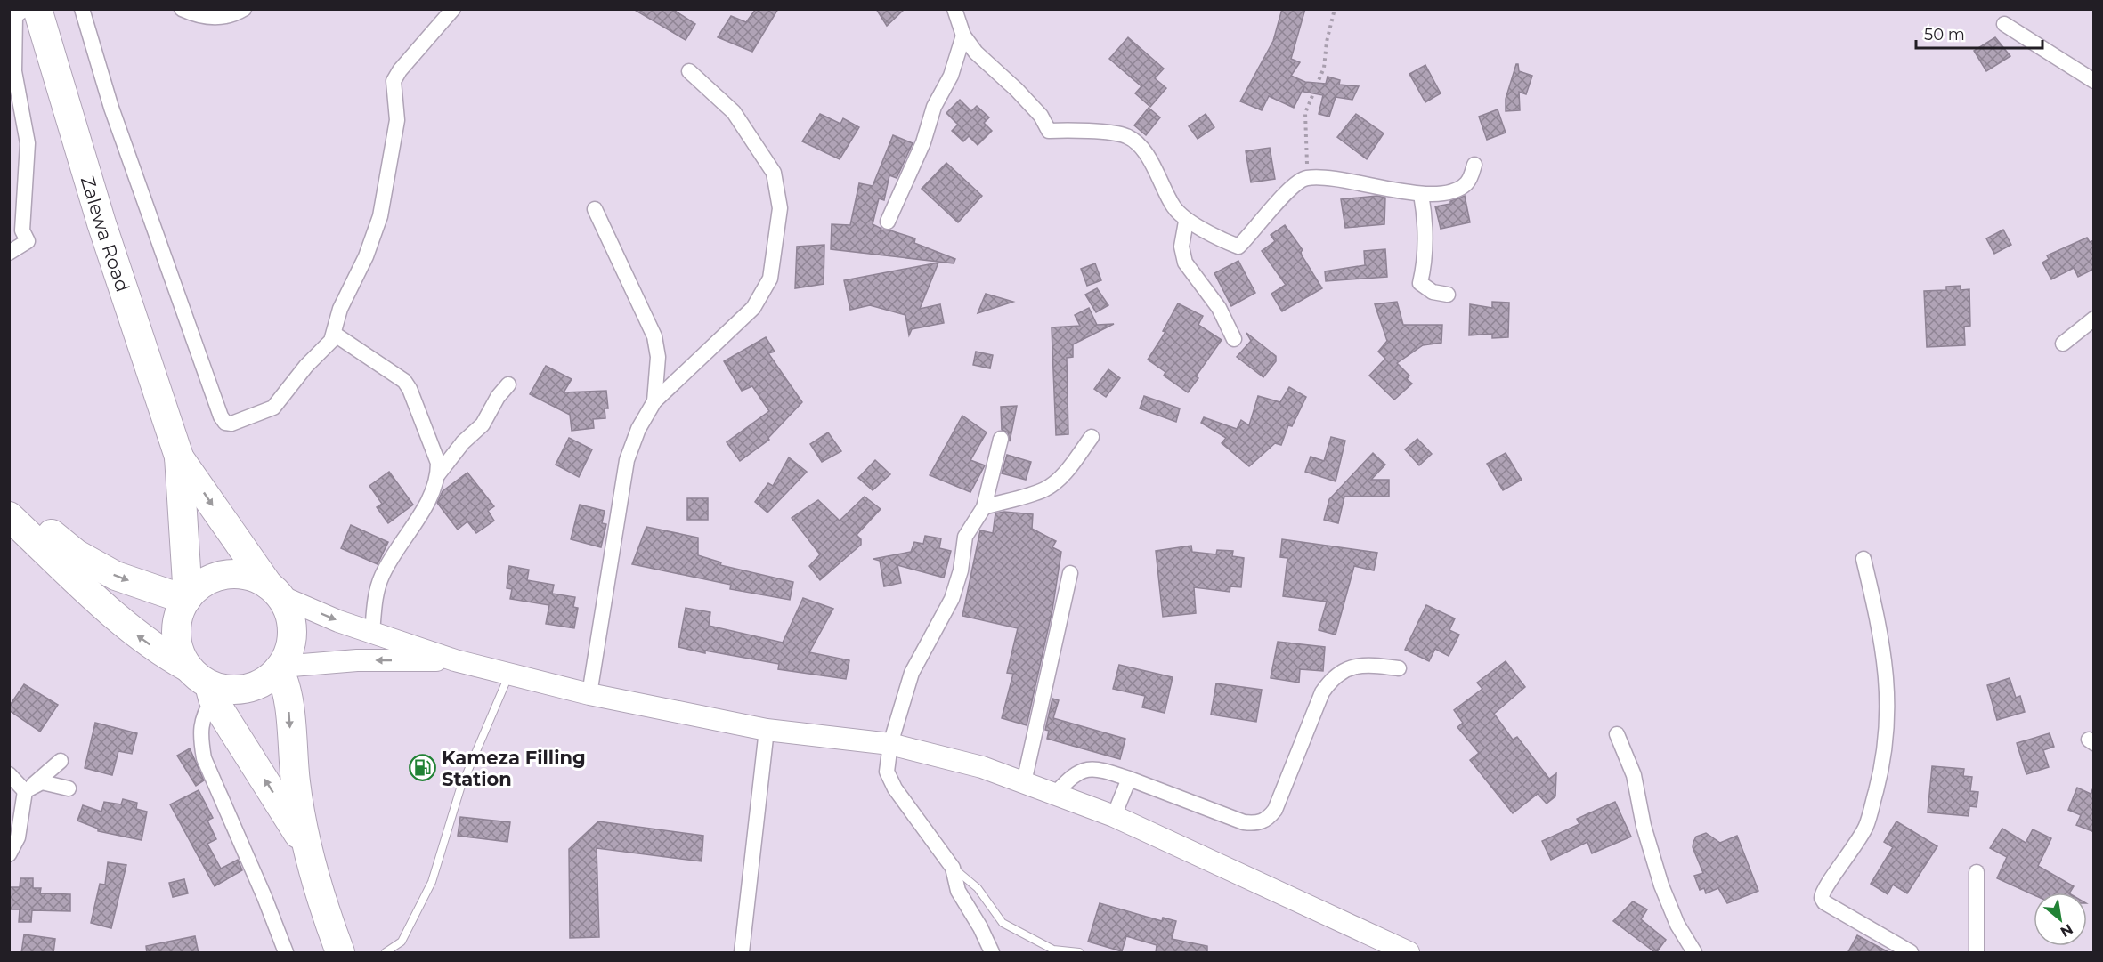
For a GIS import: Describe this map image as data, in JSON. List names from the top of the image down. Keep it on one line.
{"streets":{"highway":["Zalewa Road"]},"places":{"fuel station":["Kameza Filling Station"]},"scale_bar":"50 m","north":"bottom right"}
